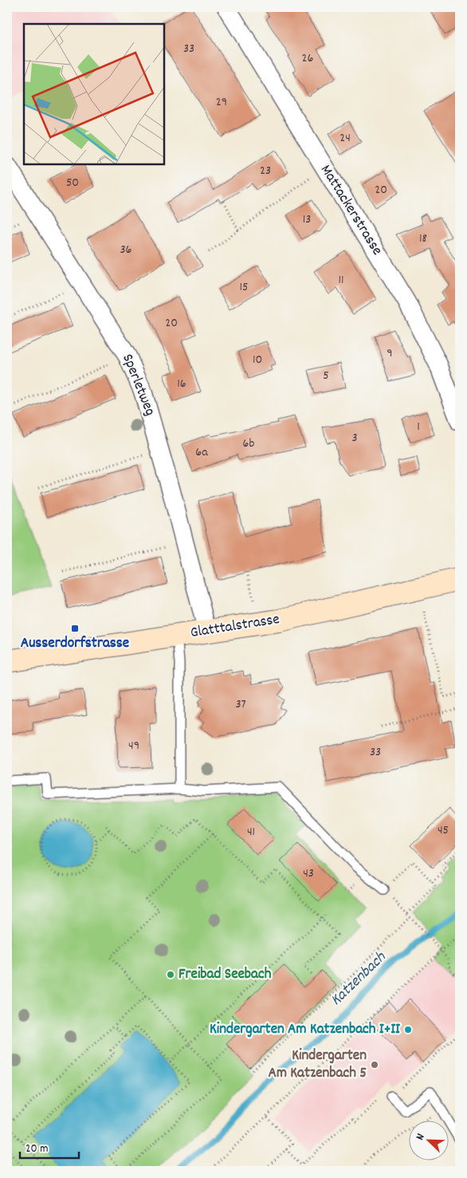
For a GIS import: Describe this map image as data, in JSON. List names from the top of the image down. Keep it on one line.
{"streets":{"main road":["Glatttalstrasse"],"street":["Mattackerstrasse","Sperletweg"]},"crossings":[["Sperletweg","Glatttalstrasse"]],"water":["Katzenbach"],"places":{"transit":["Ausserdorfstrasse"],"other":["Freibad Seebach","Kindergarten Am Katzenbach I+II","Kindergarten Am Katzenbach 5"]},"house_numbers":["33","26","29","24","23","50","20","13","18","36","11","15","20","9","10","5","16","1","3","6b","6a","37","49","33","45","41","43"],"scale_bar":"20 m","north":"top left"}
